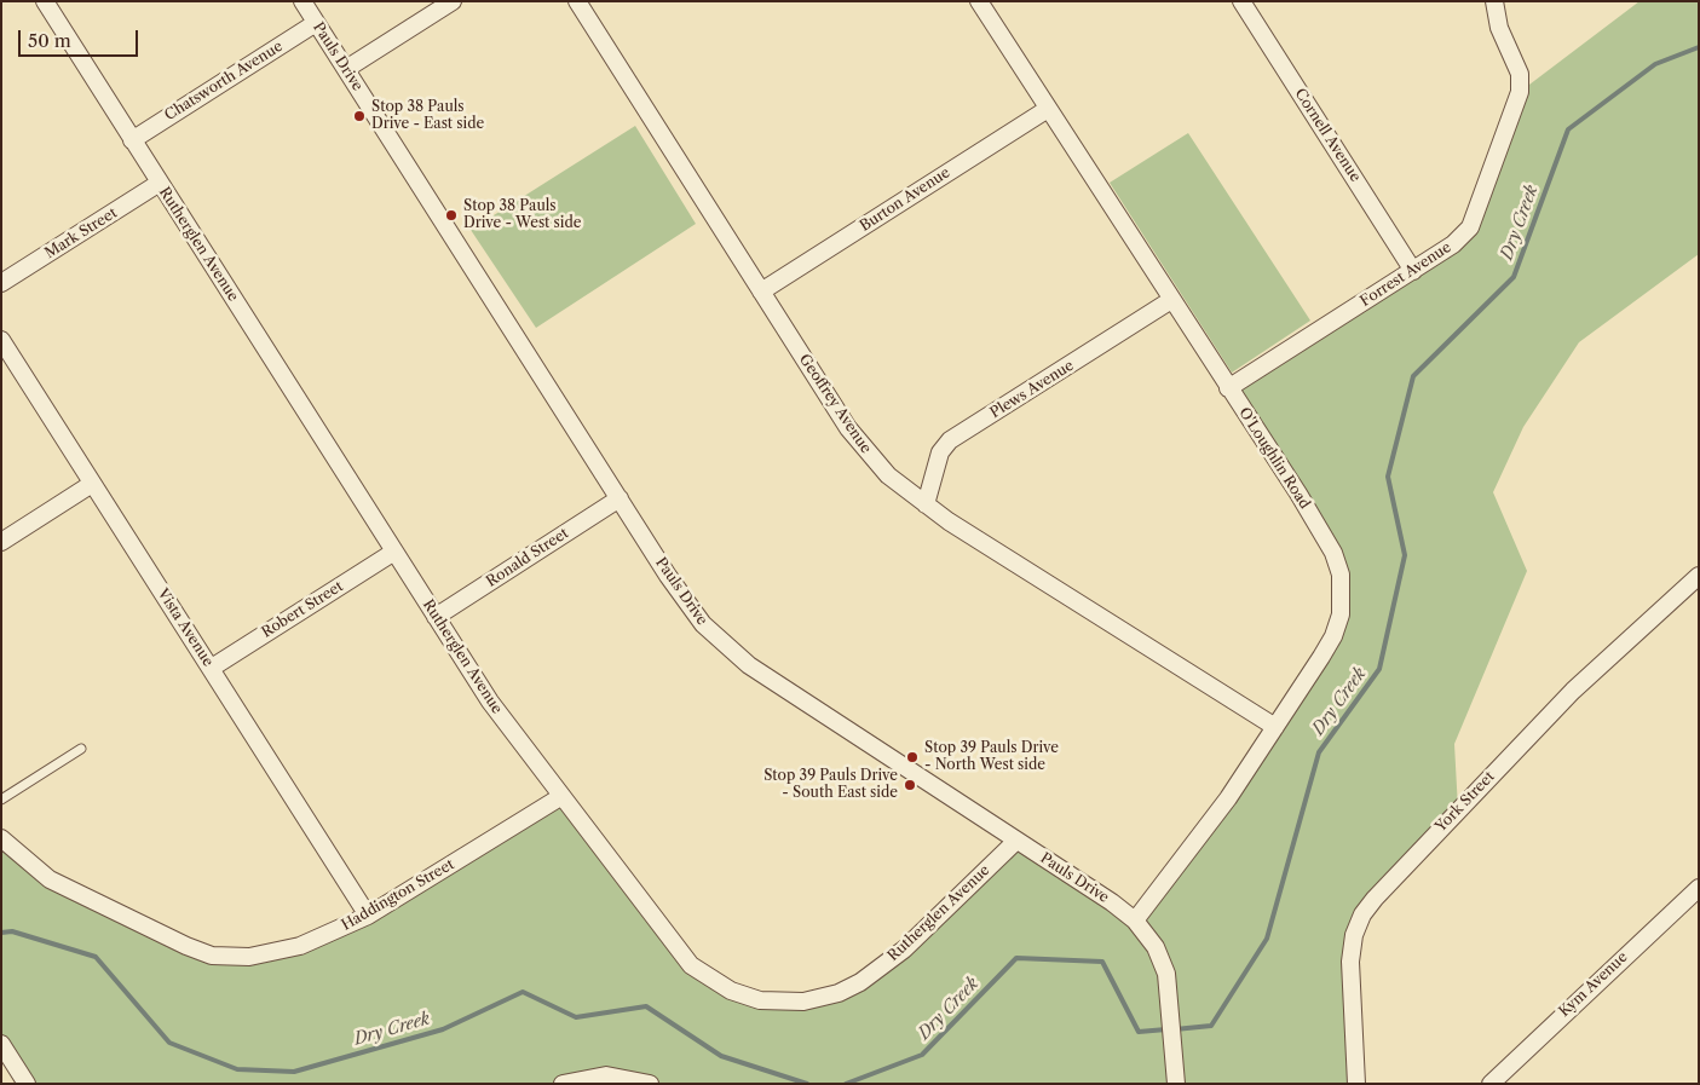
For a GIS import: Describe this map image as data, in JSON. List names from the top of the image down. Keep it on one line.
{"streets":{"street":["Pauls Drive","Chatsworth Avenue","Cornell Avenue","Burton Avenue","Mark Street","Rutherglen Avenue","Forrest Avenue","Plews Avenue","Geoffrey Avenue","O'Loughlin Road","Ronald Street","Robert Street","Vista Avenue","York Street","Haddington Street","Kym Avenue"]},"crossings":[["Pauls Drive","Chatsworth Avenue"],["Pauls Drive","Rutherglen Avenue"],["Pauls Drive","O'Loughlin Road"],["Pauls Drive","Ronald Street"],["Chatsworth Avenue","Rutherglen Avenue"],["Cornell Avenue","Forrest Avenue"],["Burton Avenue","Geoffrey Avenue"],["Burton Avenue","O'Loughlin Road"],["Mark Street","Rutherglen Avenue"],["Rutherglen Avenue","Ronald Street"],["Rutherglen Avenue","Robert Street"],["Rutherglen Avenue","Haddington Street"],["Forrest Avenue","O'Loughlin Road"],["Plews Avenue","Geoffrey Avenue"],["Plews Avenue","O'Loughlin Road"],["Geoffrey Avenue","O'Loughlin Road"],["Robert Street","Vista Avenue"],["Vista Avenue","Haddington Street"]],"water":["Dry Creek"],"places":["Stop 38 Pauls Drive - East side","Stop 38 Pauls Drive - West side","Stop 39 Pauls Drive - North West side","Stop 39 Pauls Drive - South East side"],"scale_bar":"50 m"}
